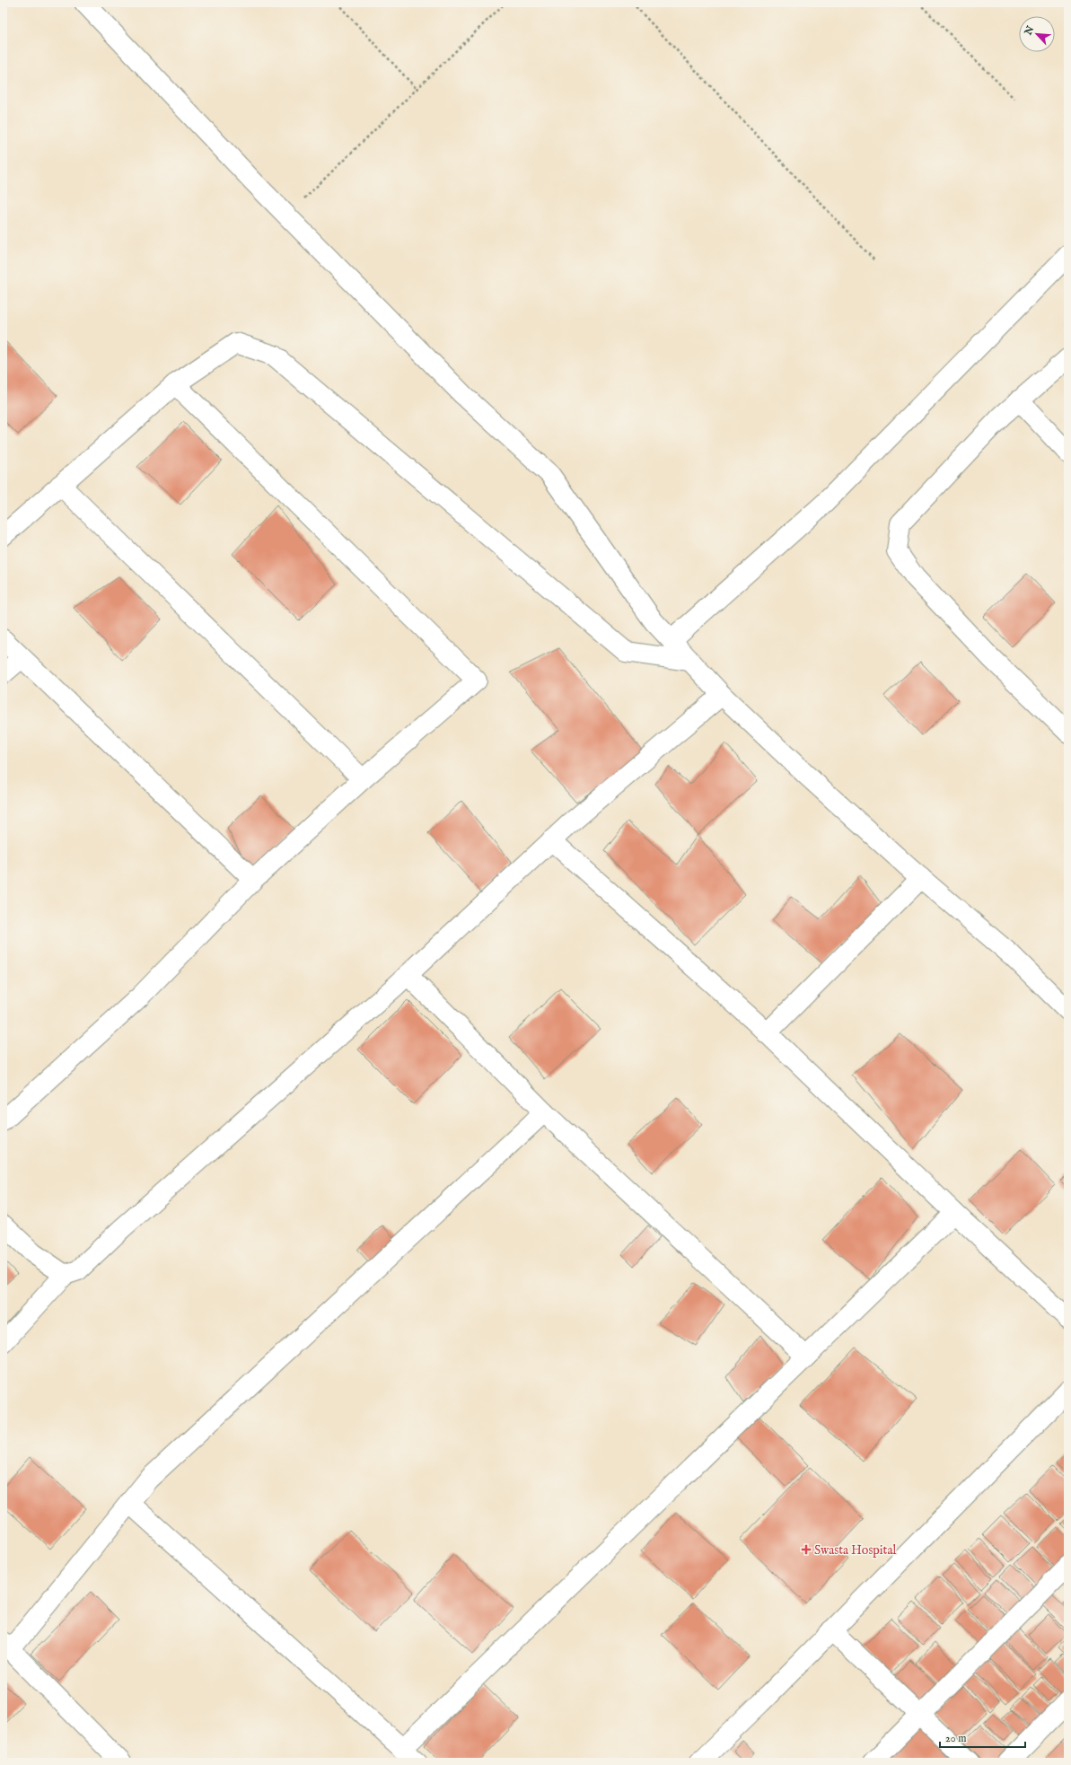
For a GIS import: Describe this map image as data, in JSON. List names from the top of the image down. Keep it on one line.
{"places":{"health":["Swasta Hospital"]},"scale_bar":"20 m","north":"top left"}
